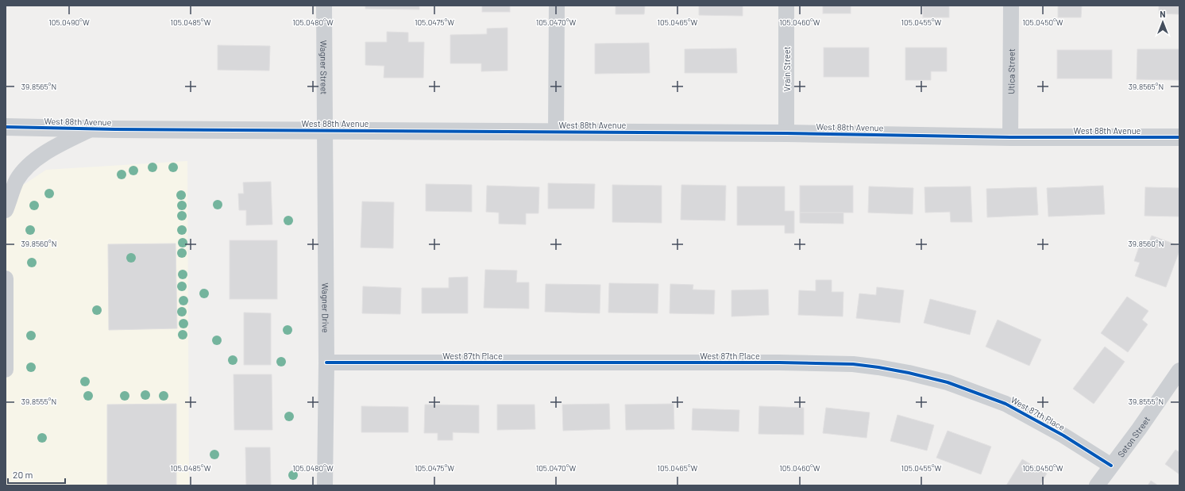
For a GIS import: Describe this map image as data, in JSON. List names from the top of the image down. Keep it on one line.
{"streets":{"street":["Wagner Street","Vrain Street","Utica Street","West 88th Avenue","Wagner Drive","West 87th Place","Seton Street"]},"crossings":[["Wagner Street","West 88th Avenue"],["Wagner Street","Wagner Drive"],["Vrain Street","West 88th Avenue"],["Utica Street","West 88th Avenue"],["West 88th Avenue","Wagner Drive"],["Wagner Drive","West 87th Place"],["West 87th Place","Seton Street"]],"scale_bar":"20 m","north":"top","coordinates":["105.0490°W","105.0485°W","105.0480°W","105.0475°W","105.0470°W","105.0465°W","105.0460°W","105.0455°W","105.0450°W","39.8565°N","39.8560°N","39.8555°N"]}
